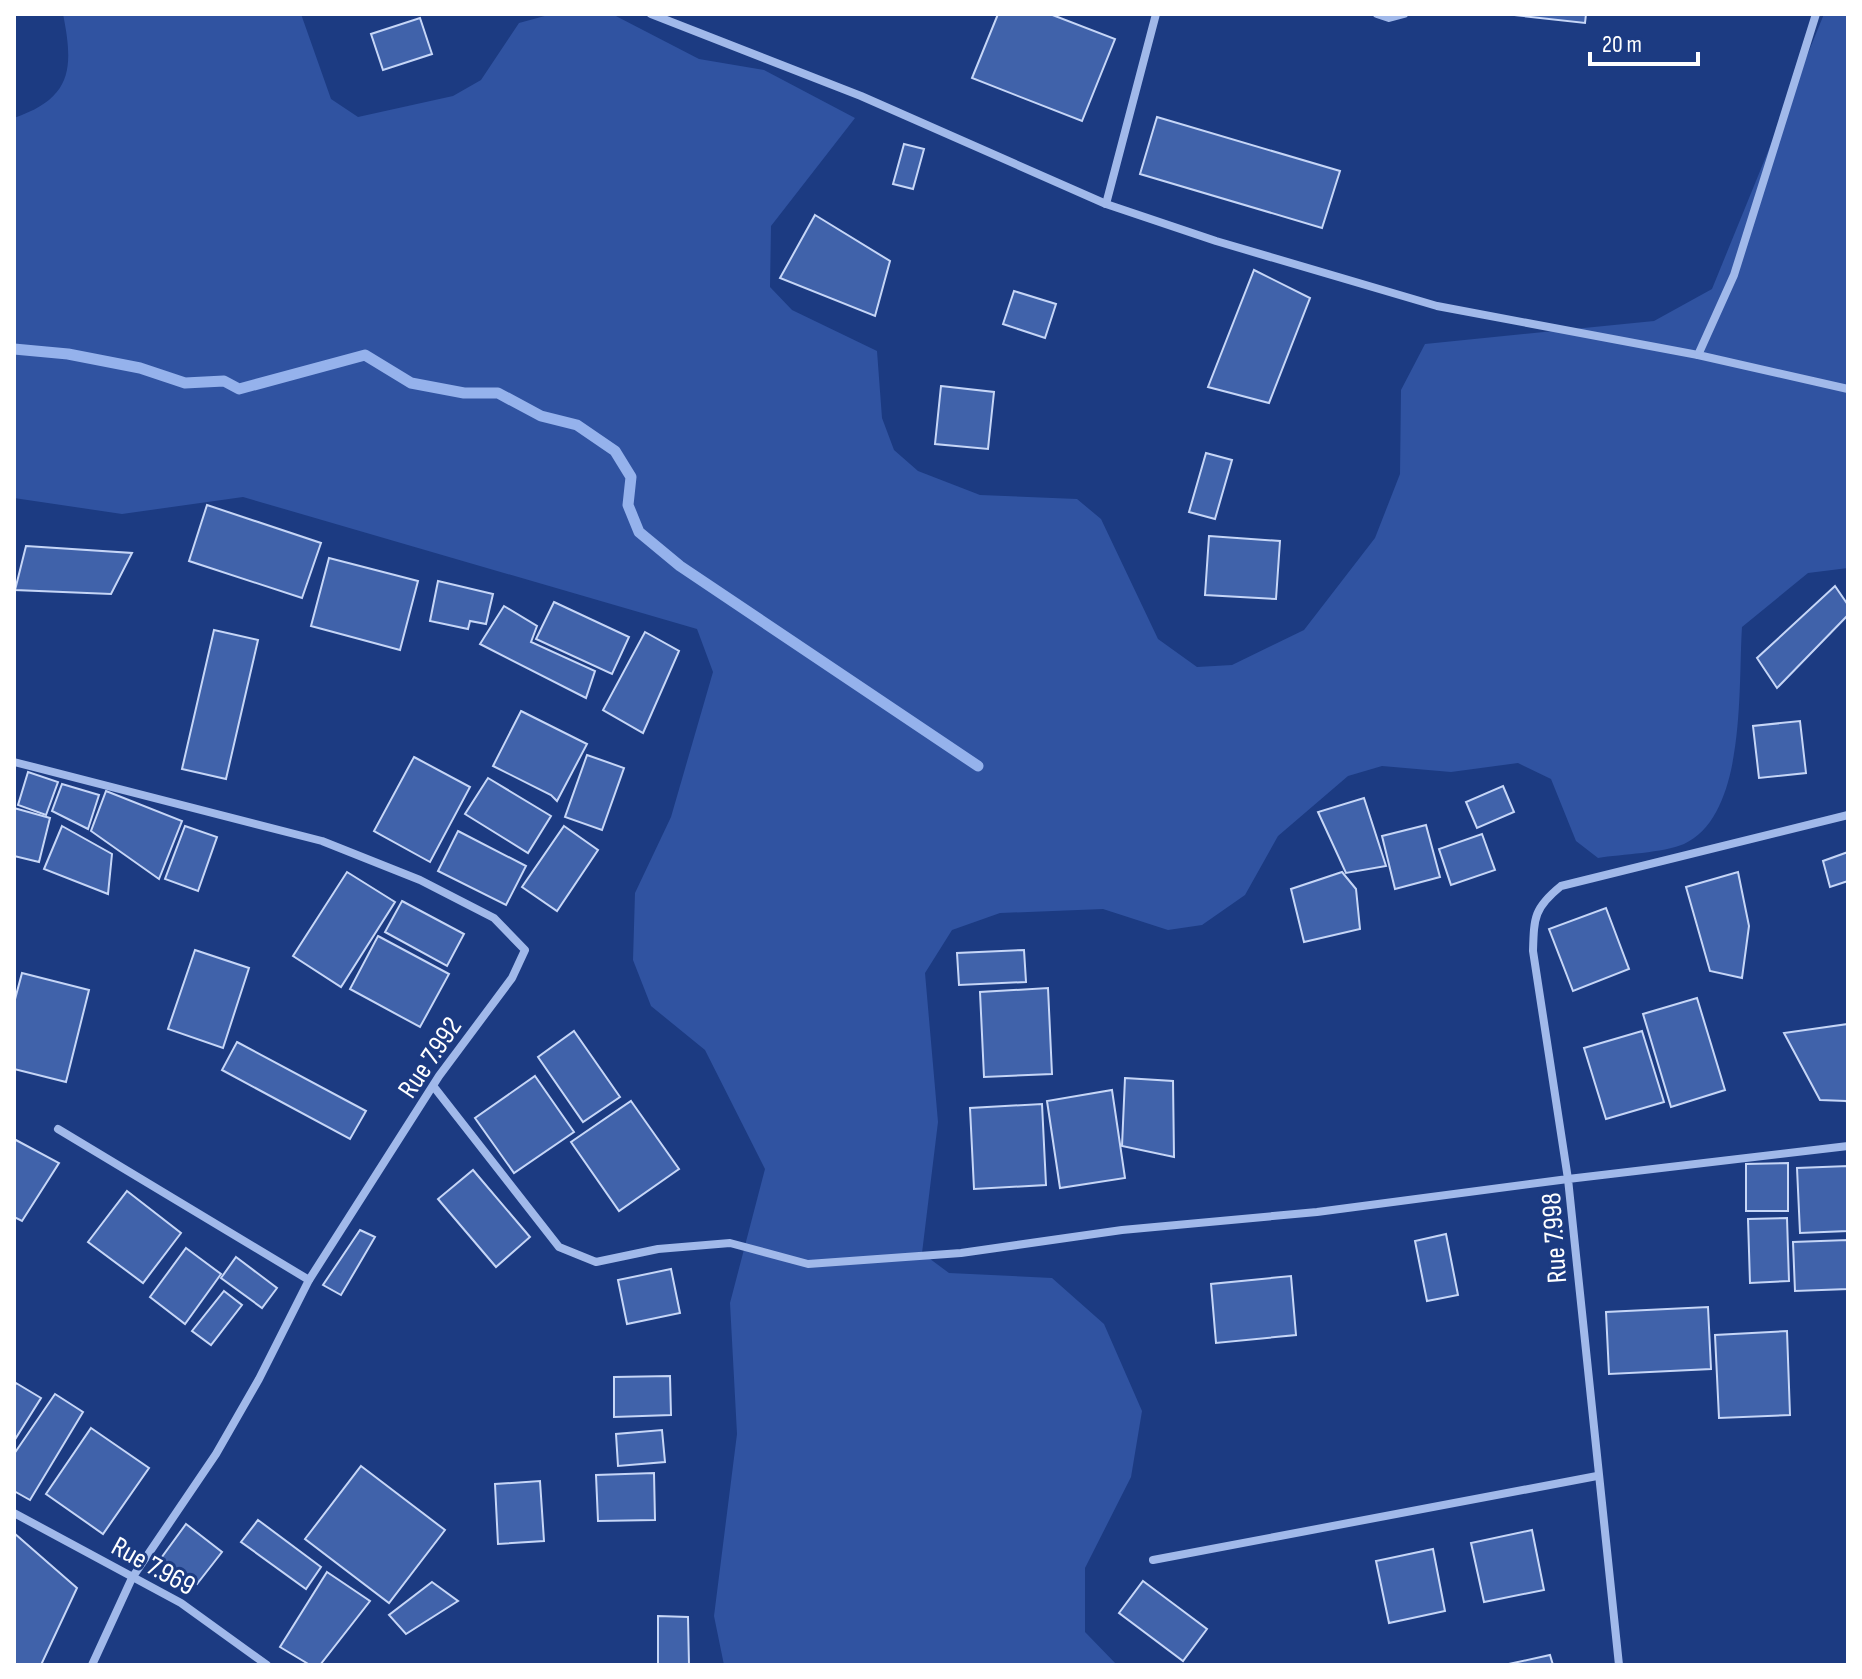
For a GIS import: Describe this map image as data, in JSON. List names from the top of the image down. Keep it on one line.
{"streets":{"street":["Rue 7.992","Rue 7.998","Rue 7.969"]},"crossings":[["Rue 7.992","Rue 7.969"]],"scale_bar":"20 m"}
